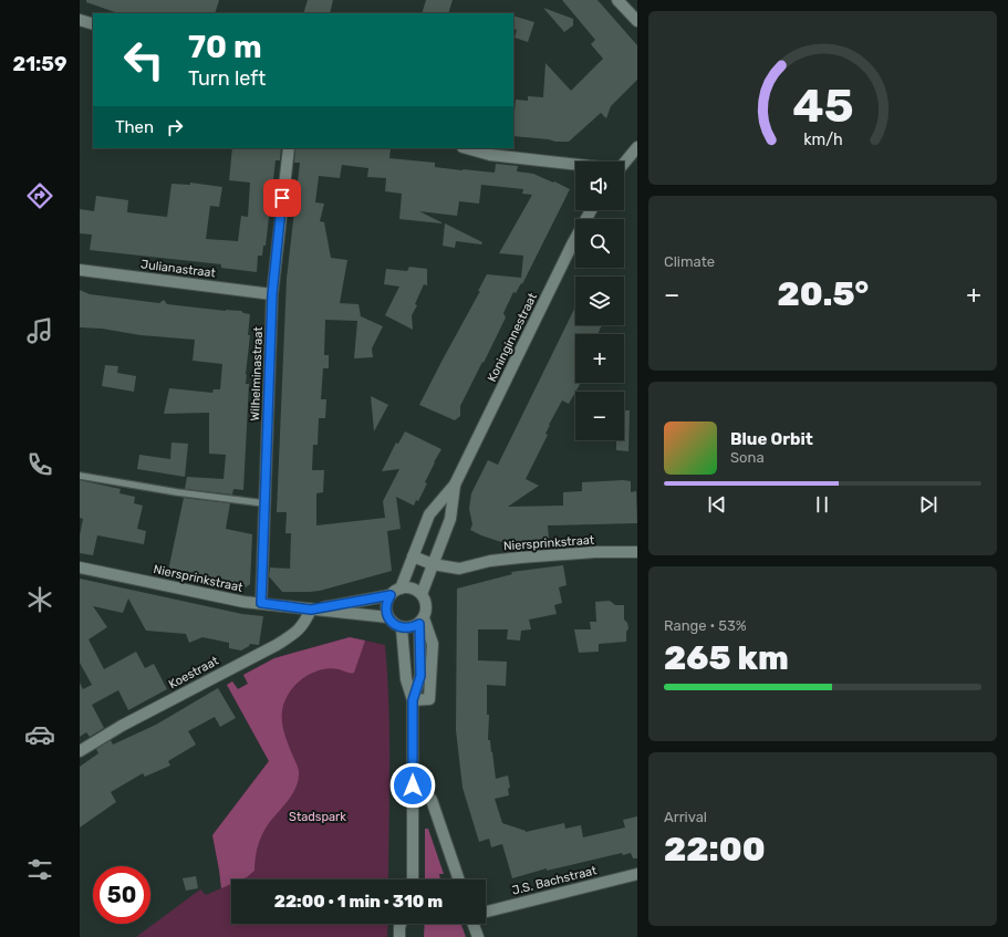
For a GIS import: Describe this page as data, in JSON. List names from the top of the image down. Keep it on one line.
{"streets":{"street":["Julianastraat","Koninginnestraat","Wilhelminastraat","Niersprinkstraat","Koestraat","J.S. Bachstraat"]},"crossings":[["Julianastraat","Wilhelminastraat"],["Koninginnestraat","Niersprinkstraat"],["Wilhelminastraat","Niersprinkstraat"],["Niersprinkstraat","Koestraat"]],"parks":["Stadspark"],"page":{"tabs":"21:59","turn":["70 m","Turn left"],"then":"Then","map_buttons":["+","−"],"tile":["Climate",["Range · 53%","265 km"],["Arrival","22:00"]],"heat":["−","20.5°","+"],"song":["Blue Orbit","Sona"],"limit":"50","trip":"22:00 · 1 min · 310 m","gauge":["45","km/h"]}}
